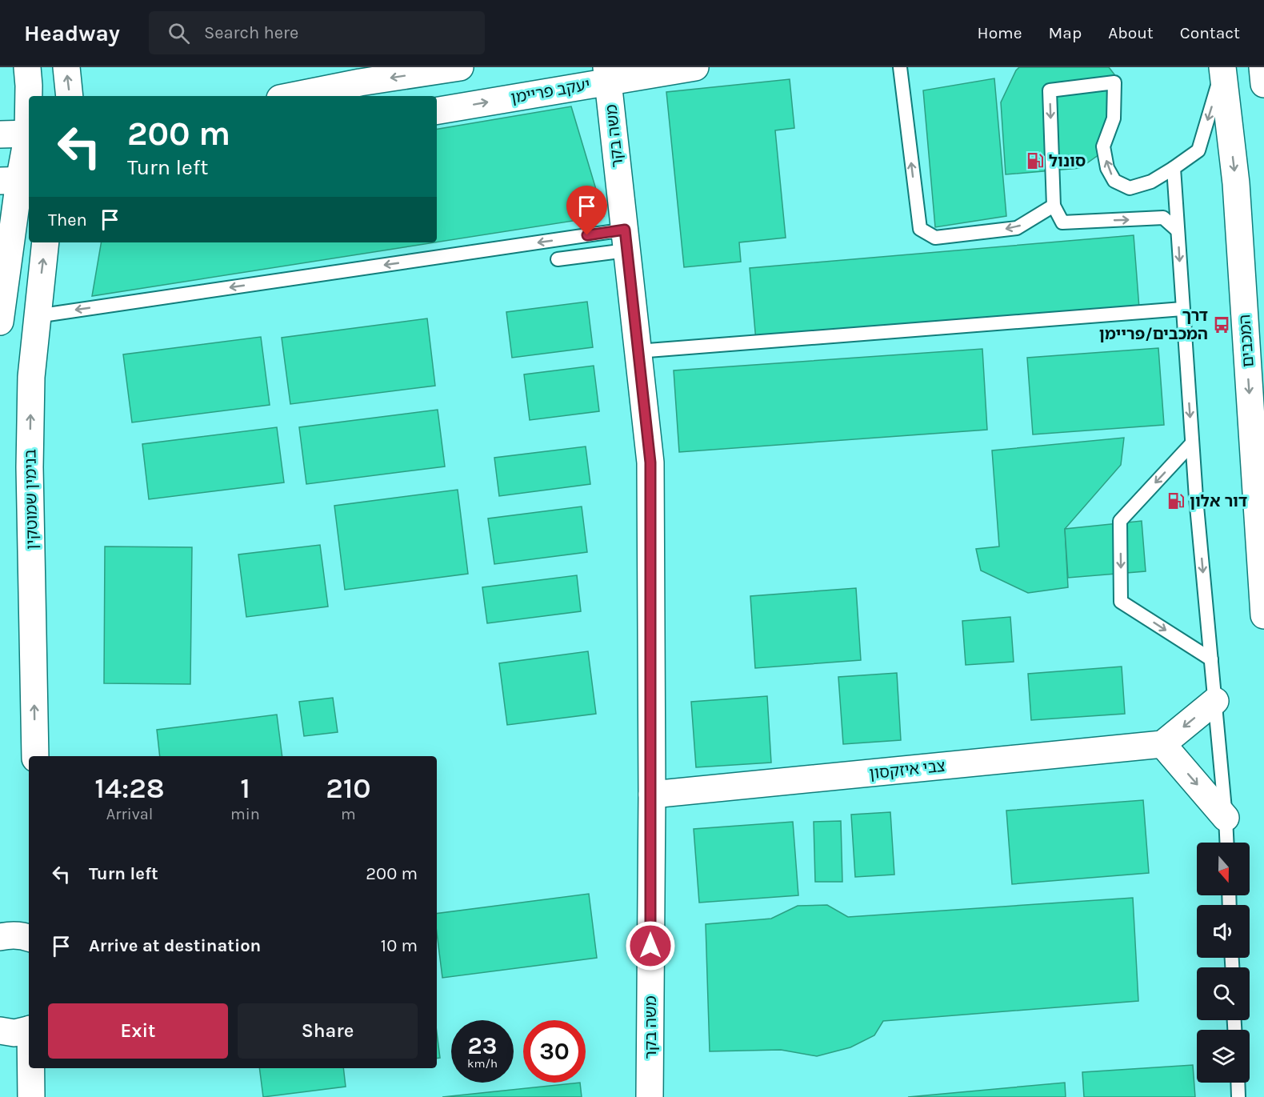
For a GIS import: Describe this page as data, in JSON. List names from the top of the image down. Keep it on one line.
{"streets":{"street":["יעקב פריימן","משה בקר","המכבים","בנימין שמוטקין","צבי איזקסון"]},"crossings":[["יעקב פריימן","משה בקר"],["משה בקר","צבי איזקסון"]],"one_way":["יעקב פריימן","המכבים","בנימין שמוטקין"],"places":{"fuel station":["סונול","דור אלון"],"bus stop":["דרך המכבים/פריימן"]},"north":"bottom","page":{"header":"Headway","search":"Search here","nav":["Home","Map","About","Contact"],"turn":["200 m","Turn left"],"then":"Then","eta":["14:28","Arrival","1","min","210","m"],"list":[{"name":"Turn left","value":"200 m"},{"name":"Arrive at destination","value":"10 m"}],"buttons":["Exit","Share"],"speed":"23 km/h","limit":"30"}}
